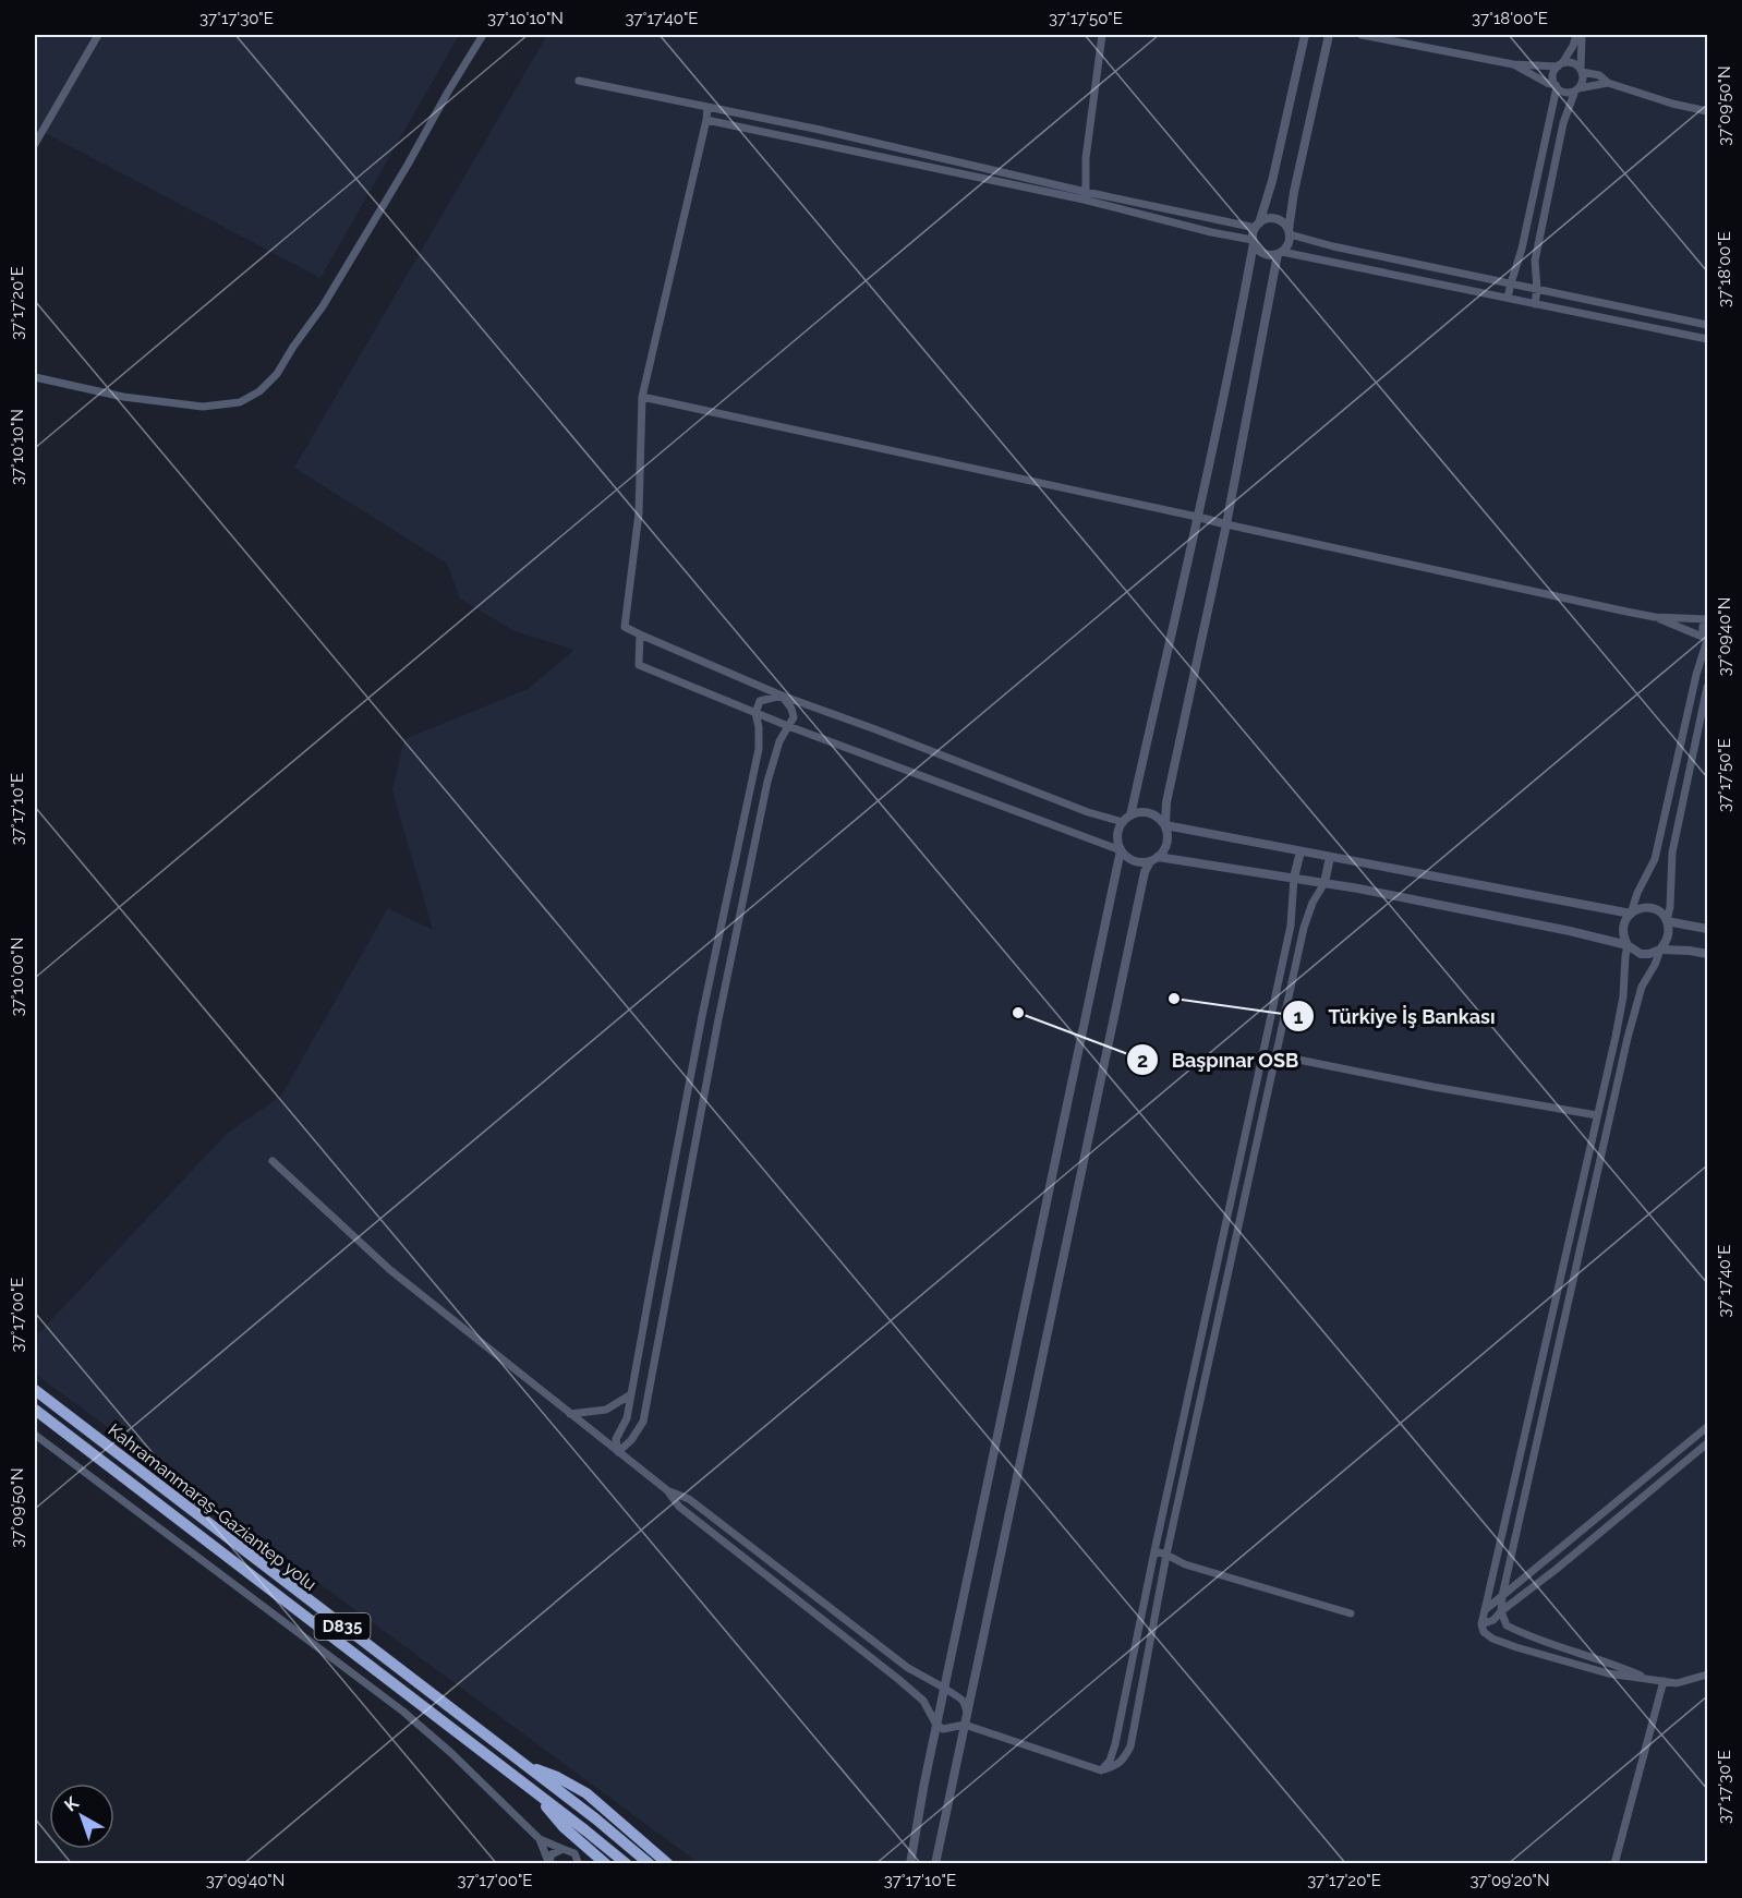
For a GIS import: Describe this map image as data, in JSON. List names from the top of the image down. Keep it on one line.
{"streets":{"highway":["Kahramanmaraş-Gaziantep yolu","D835"]},"places":["Türkiye İş Bankası","Başpınar OSB"],"north":"top left","coordinates":["37°17'30\"E","37°10'10\"N","37°17'40\"E","37°17'50\"E","37°18'00\"E","37°09'50\"N","37°17'20\"E","37°09'40\"N","37°17'10\"E","37°10'00\"N","37°17'00\"E","37°09'20\"N"]}
